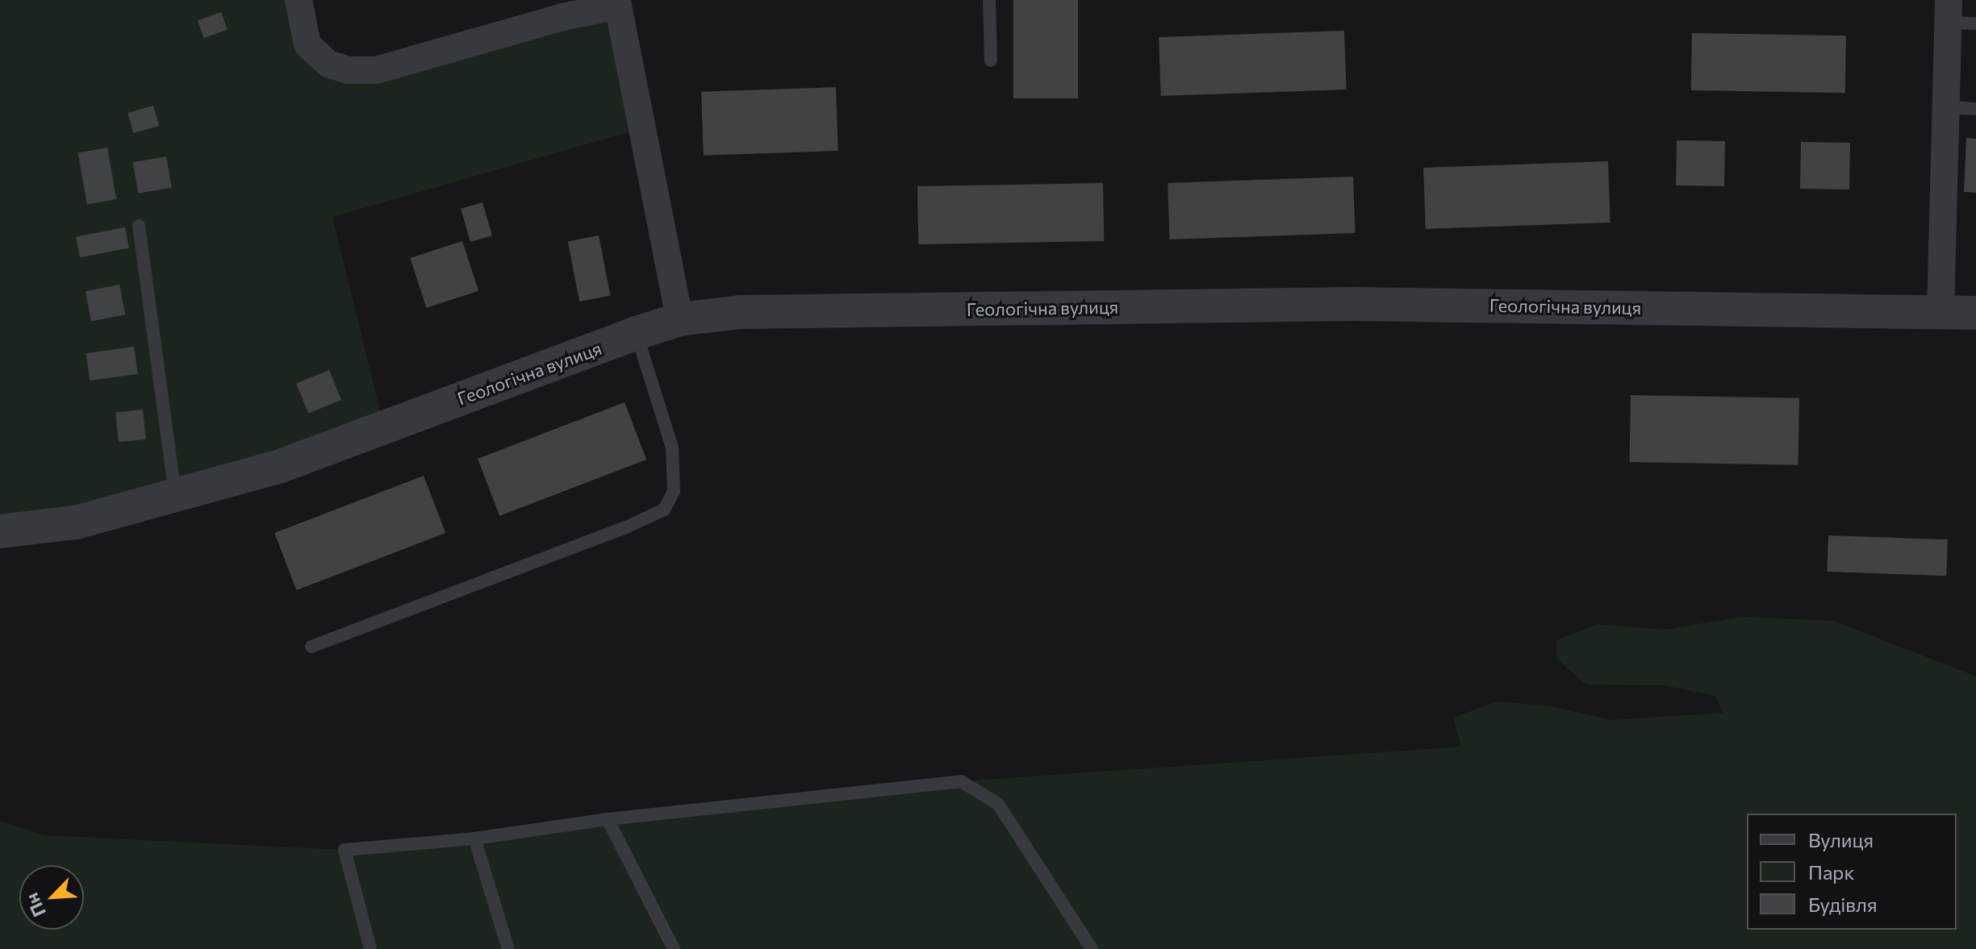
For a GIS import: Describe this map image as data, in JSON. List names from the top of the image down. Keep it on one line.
{"streets":{"street":["Геологічна вулиця"]},"legend":["Вулиця","Парк","Будівля"],"north":"bottom left"}
